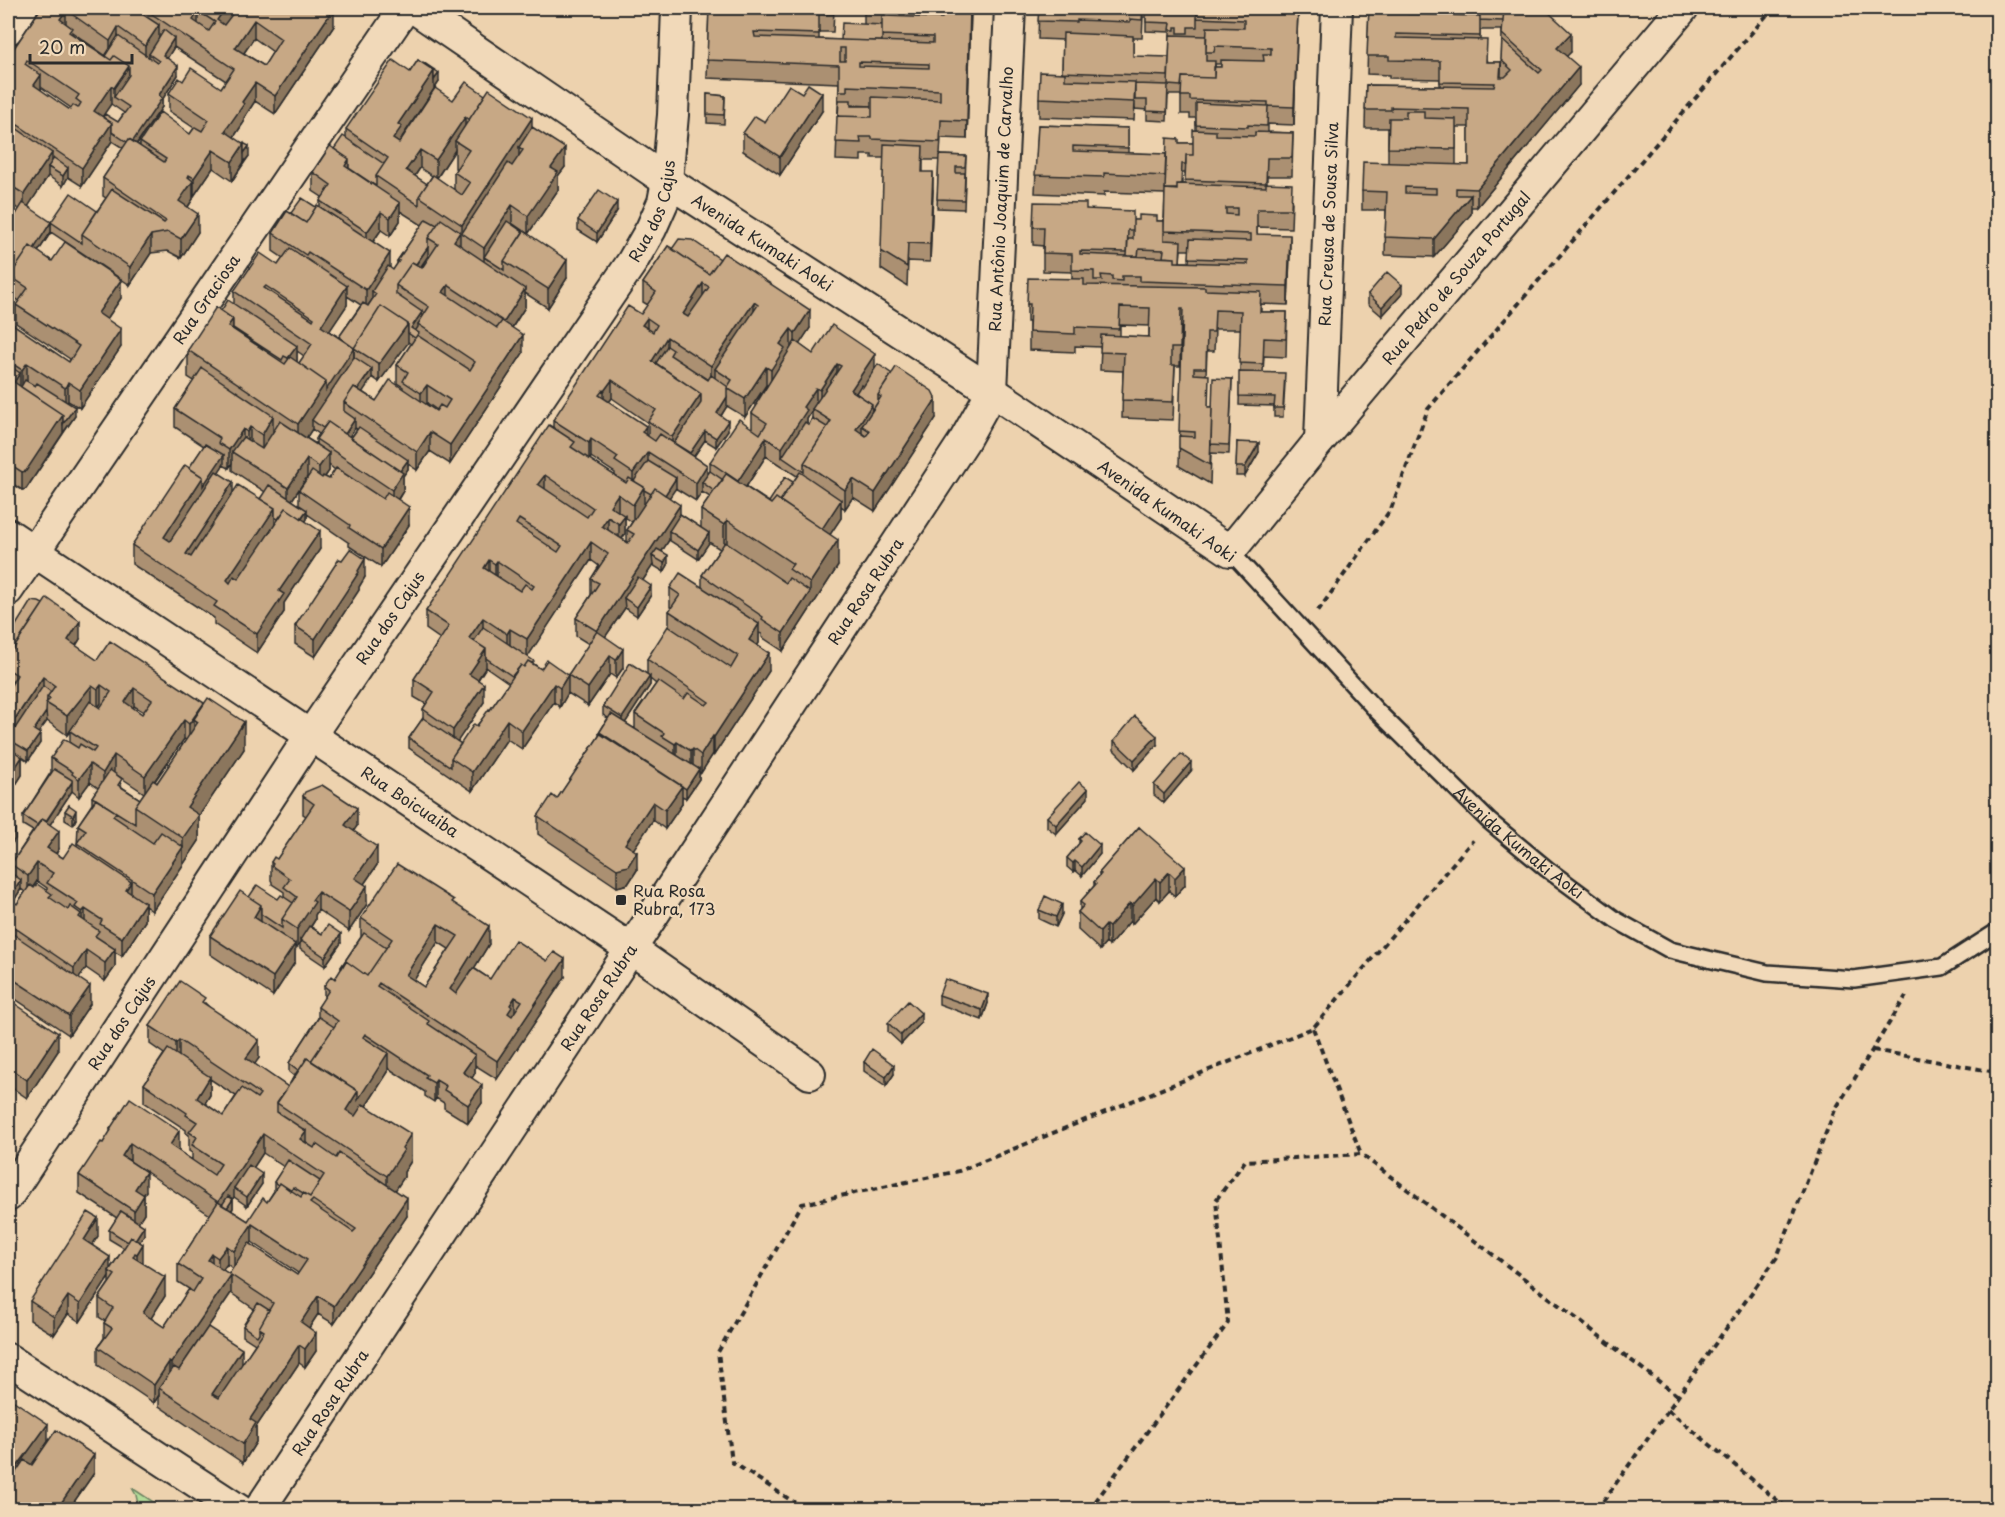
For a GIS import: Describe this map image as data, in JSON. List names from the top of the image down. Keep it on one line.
{"streets":{"street":["Rua Antônio Joaquim de Carvalho","Rua dos Cajus","Rua Creusa de Sousa Silva","Avenida Kumaki Aoki","Rua Pedro de Souza Portugal","Rua Graciosa","Rua Rosa Rubra","Rua Boicuaiba"]},"crossings":[["Rua Antônio Joaquim de Carvalho","Avenida Kumaki Aoki"],["Rua Antônio Joaquim de Carvalho","Rua Rosa Rubra"],["Rua dos Cajus","Avenida Kumaki Aoki"],["Rua dos Cajus","Rua Boicuaiba"],["Rua Creusa de Sousa Silva","Rua Pedro de Souza Portugal"],["Avenida Kumaki Aoki","Rua Pedro de Souza Portugal"],["Avenida Kumaki Aoki","Rua Rosa Rubra"],["Rua Graciosa","Rua Boicuaiba"],["Rua Rosa Rubra","Rua Boicuaiba"]],"places":{"transit":["Rua Rosa Rubra, 173"]},"scale_bar":"20 m"}
